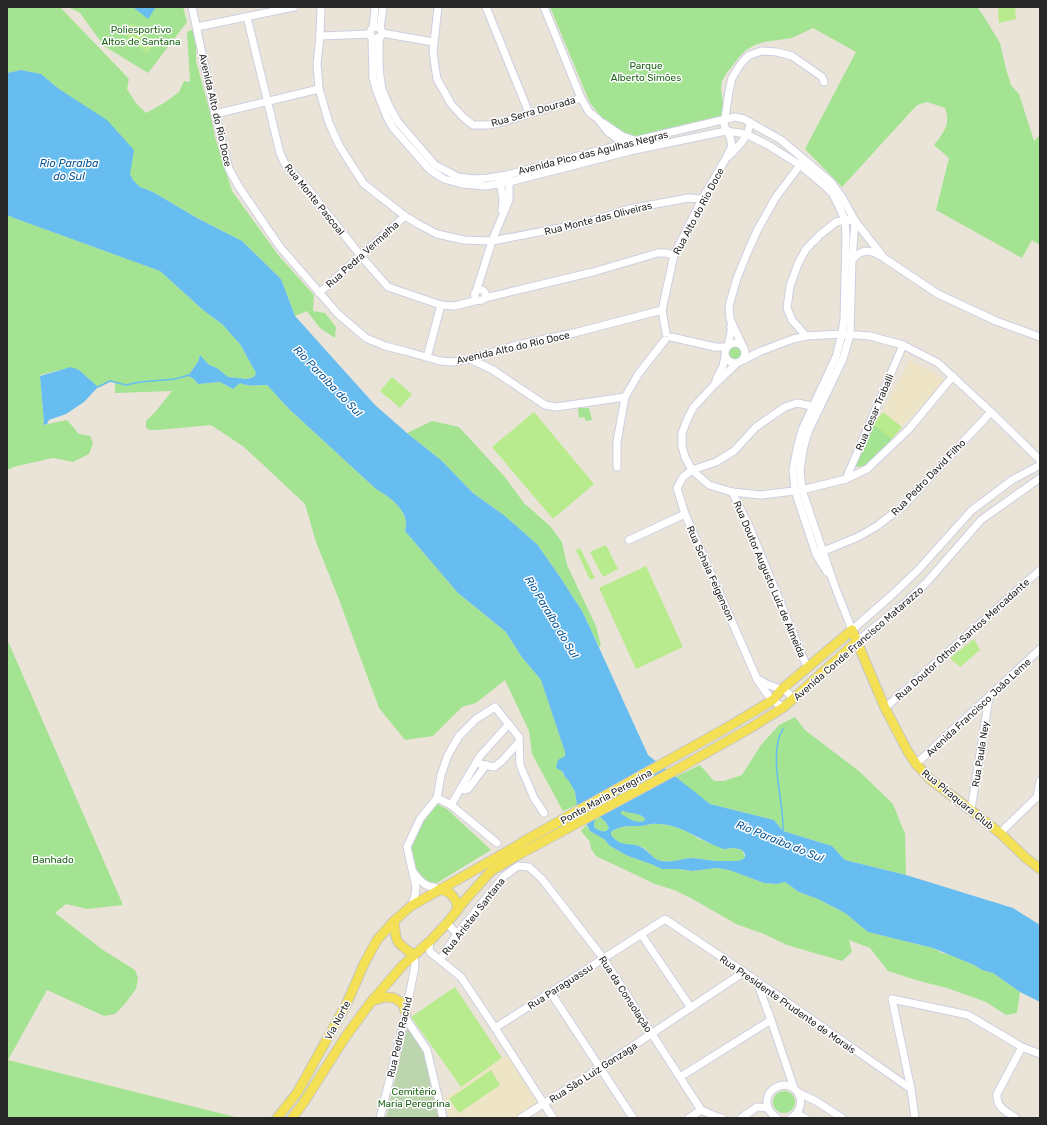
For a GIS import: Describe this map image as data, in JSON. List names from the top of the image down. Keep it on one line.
{"streets":{"main road":["Avenida Conde Francisco Matarazzo","Ponte Maria Peregrina","Rua Piraquara Club","Via Norte"],"street":["Avenida Alto do Rio Doce","Rua Serra Dourada","Avenida Pico das Agulhas Negras","Rua Monte Pascoal","Rua Alto do Rio Doce","Rua Monte das Oliveiras","Rua Pedra Vermelha","Rua Cesar Traballi","Rua Pedro David Filho","Rua Schaia Feigenson","Rua Doutor Augusto Luiz de Almeida","Rua Doutor Othon Santos Mercadante","Avenida Francisco João Leme","Rua Paula Ney","Rua Aristeu Santana","Rua Paraguassu","Rua da Consolação","Rua Presidente Prudente de Morais","Rua Pedro Rachid","Rua São Luiz Gonzaga"]},"crossings":[["Avenida Alto do Rio Doce","Rua Alto do Rio Doce"],["Avenida Alto do Rio Doce","Rua Pedra Vermelha"],["Rua Monte Pascoal","Rua Alto do Rio Doce"],["Rua Monte Pascoal","Rua Pedra Vermelha"],["Rua Alto do Rio Doce","Rua Monte das Oliveiras"],["Rua Monte das Oliveiras","Rua Pedra Vermelha"],["Rua Schaia Feigenson","Avenida Conde Francisco Matarazzo"],["Rua Doutor Augusto Luiz de Almeida","Avenida Conde Francisco Matarazzo"],["Rua Doutor Othon Santos Mercadante","Rua Piraquara Club"],["Avenida Conde Francisco Matarazzo","Ponte Maria Peregrina"],["Avenida Conde Francisco Matarazzo","Rua Piraquara Club"],["Avenida Francisco João Leme","Rua Paula Ney"],["Avenida Francisco João Leme","Rua Piraquara Club"],["Rua Paula Ney","Rua Piraquara Club"],["Ponte Maria Peregrina","Via Norte"],["Rua Aristeu Santana","Rua da Consolação"],["Rua Paraguassu","Rua da Consolação"],["Rua Paraguassu","Rua Presidente Prudente de Morais"],["Rua da Consolação","Rua São Luiz Gonzaga"],["Rua Presidente Prudente de Morais","Rua São Luiz Gonzaga"],["Via Norte","Rua Pedro Rachid"]],"water":["Rio Paraíba do Sul"],"parks":["Poliesportivo Altos de Santana","Parque Alberto Simões","Banhado","Cemitério Maria Peregrina"]}
